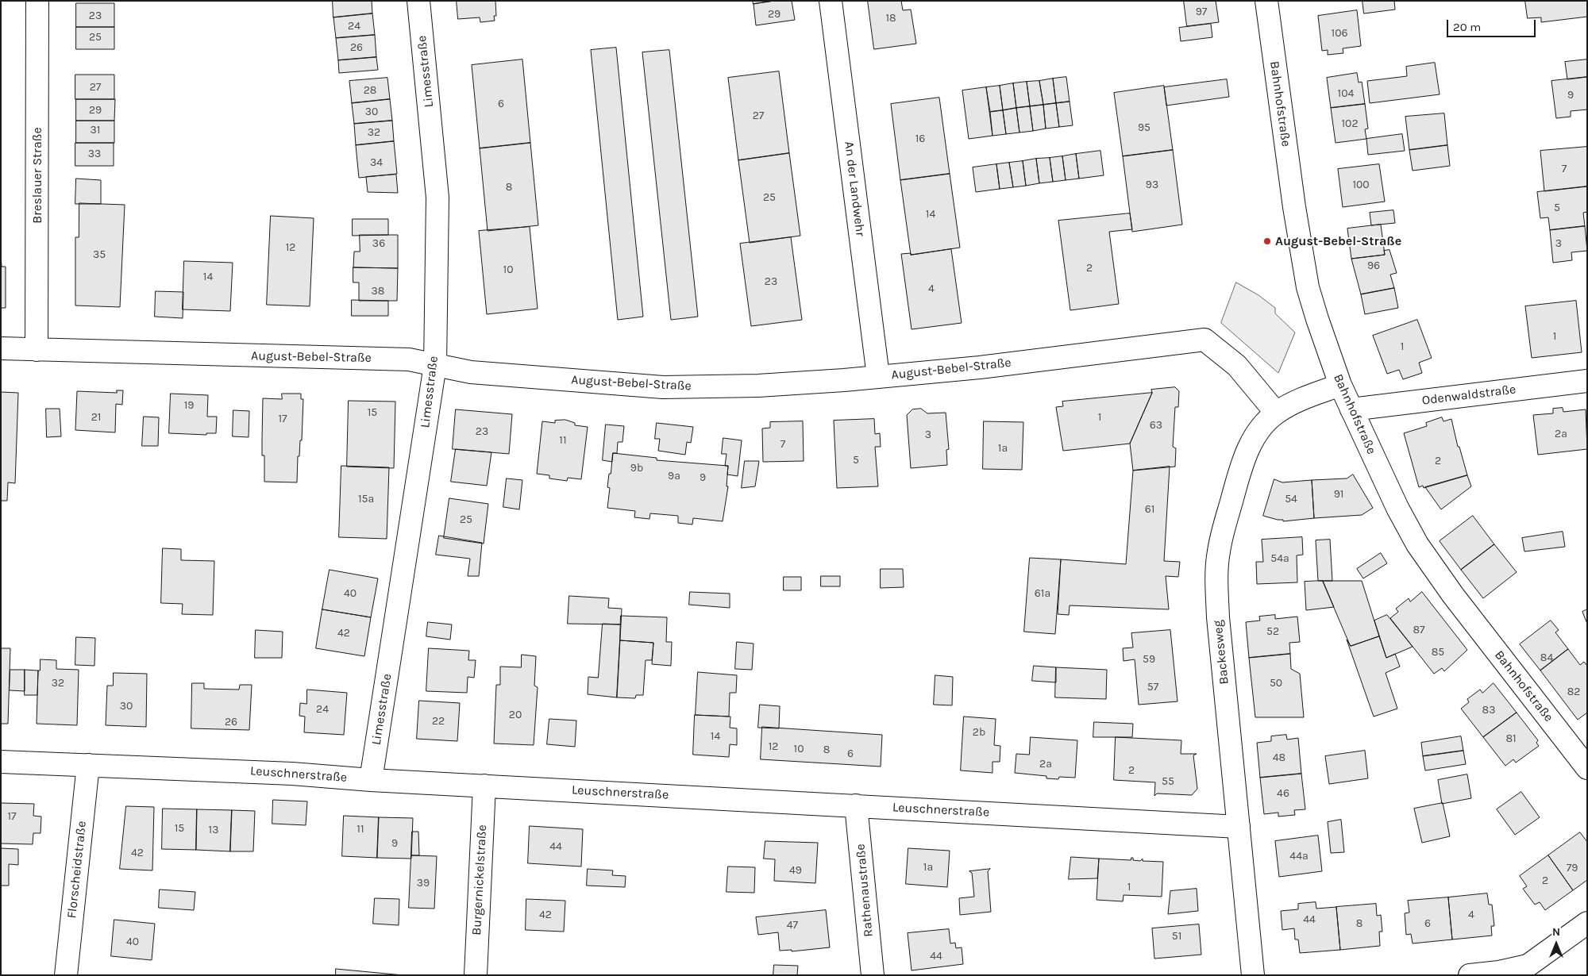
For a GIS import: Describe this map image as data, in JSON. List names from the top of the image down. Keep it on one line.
{"streets":{"street":["Limesstraße","Bahnhofstraße","Breslauer Straße","An der Landwehr","August-Bebel-Straße","Odenwaldstraße","Backesweg","Leuschnerstraße","Florscheidstraße","Burgernickelstraße","Rathenaustraße"]},"crossings":[["Limesstraße","August-Bebel-Straße"],["Limesstraße","Leuschnerstraße"],["Bahnhofstraße","Odenwaldstraße"],["Bahnhofstraße","Backesweg"],["Breslauer Straße","August-Bebel-Straße"],["An der Landwehr","August-Bebel-Straße"],["August-Bebel-Straße","Backesweg"],["Backesweg","Leuschnerstraße"],["Leuschnerstraße","Florscheidstraße"],["Leuschnerstraße","Burgernickelstraße"],["Leuschnerstraße","Rathenaustraße"]],"places":["August-Bebel-Straße"],"house_numbers":["97","29","23","18","24","106","25","26","27","28","104","9","6","29","30","27","102","95","31","32","16","33","34","7","93","100","8","25","5","14","36","3","12","35","96","2","10","14","23","4","38","1","1","19","15","21","1","17","63","23","2a","3","11","7","1a","5","2","9b","9a","9","91","15a","54","61","25","54a","40","61a","87","52","42","85","84","59","32","50","57","82","30","24","83","20","22","26","2b","14","81","12","10","8","6","48","2a","2","55","46","17","15","11","13","9","44","42","44a","1a","79","49","2","39","1","42","4","44","8","6","47","51","40","44"],"scale_bar":"20 m","north":"top"}
